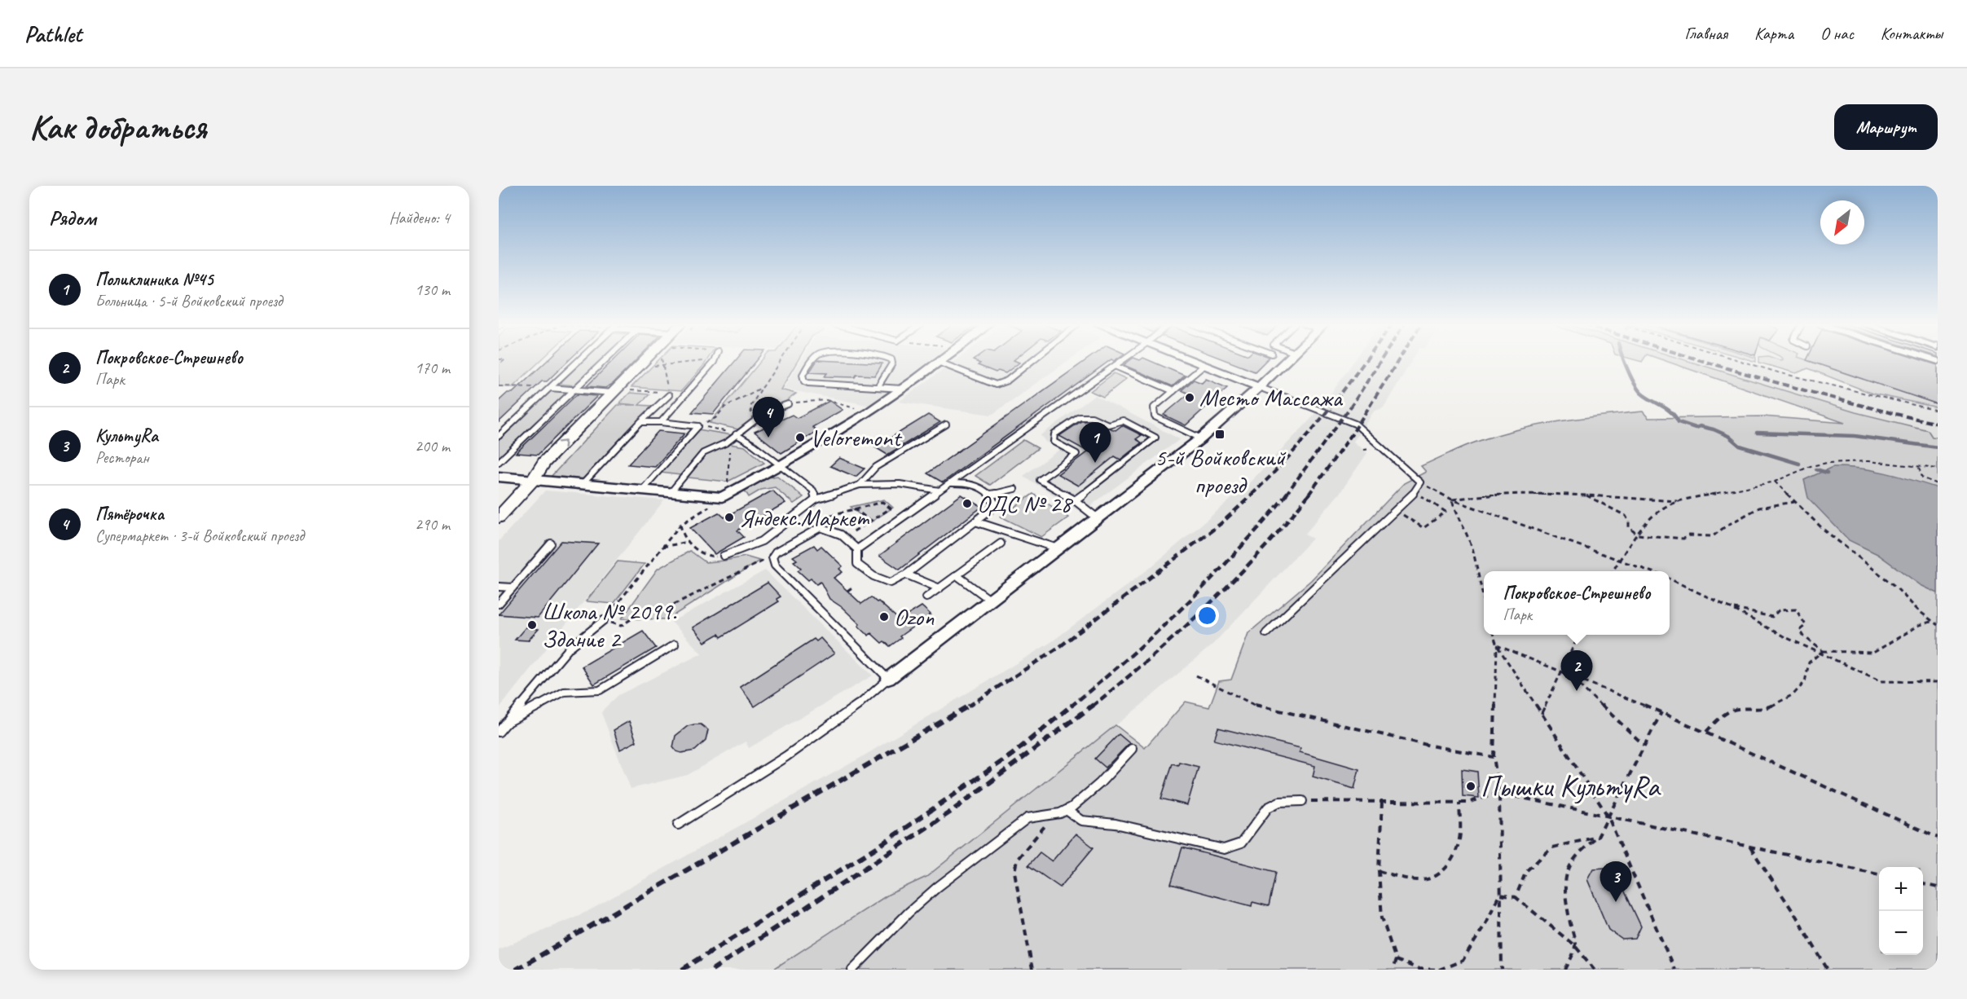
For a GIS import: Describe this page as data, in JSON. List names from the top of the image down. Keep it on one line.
{"places":{"other":["Место Массажа","Veloremont","ОДС № 28","Яндекс.Маркет","Ozon","Школа № 2099. Здание 2","Пышки КультуRa"],"transit":["5-й Войковский проезд"]},"north":"bottom left","page":{"header":"Pathlet","nav":["Главная","Карта","О нас","Контакты"],"buttons":"Маршрут","title":"Как добраться","heading":["Рядом","Найдено: 4"],"list":[{"mark":"1","name":"Поликлиника №45","note":"Больница · 5-й Войковский проезд","value":"130 m"},{"mark":"2","name":"Покровское-Стрешнево","note":"Парк","value":"170 m"},{"mark":"3","name":"КультуRа","note":"Ресторан","value":"200 m"},{"mark":"4","name":"Пятёрочка","note":"Супермаркет · 3-й Войковский проезд","value":"290 m"}],"pins":["4","1","2","3"],"popup":["Покровское-Стрешнево","Парк"],"map_buttons":["+","−"]}}
